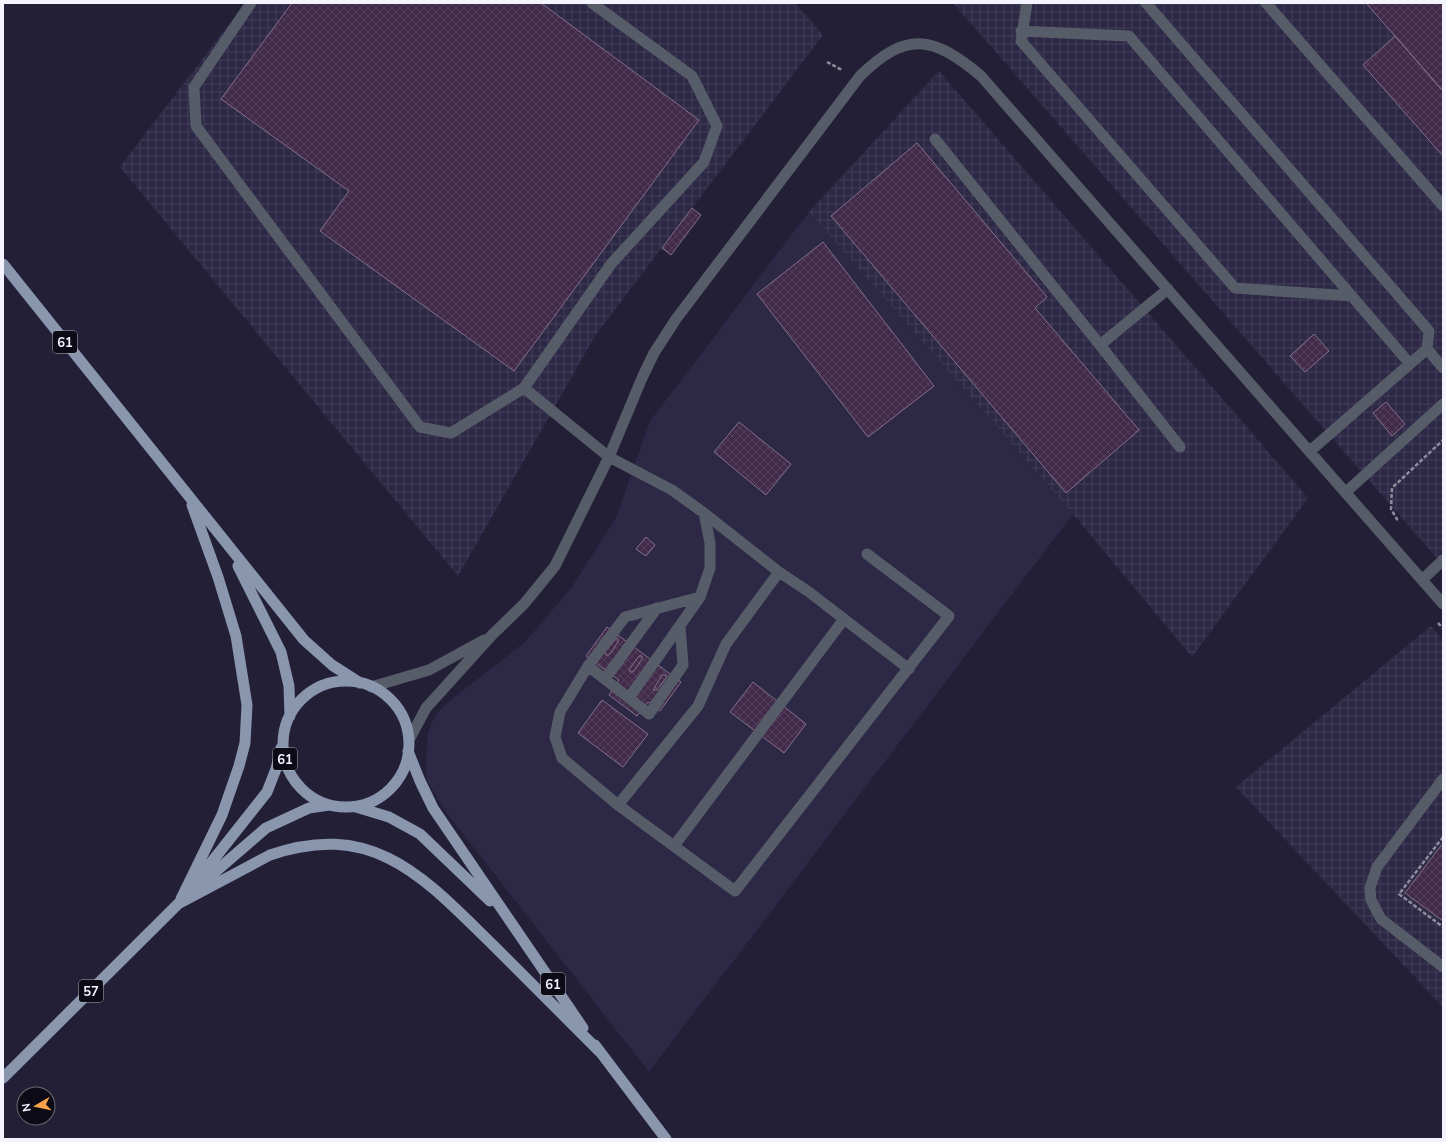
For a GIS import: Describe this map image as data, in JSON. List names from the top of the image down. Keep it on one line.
{"streets":{"main road":["61","57"]},"crossings":[["61","57"]],"north":"left"}
